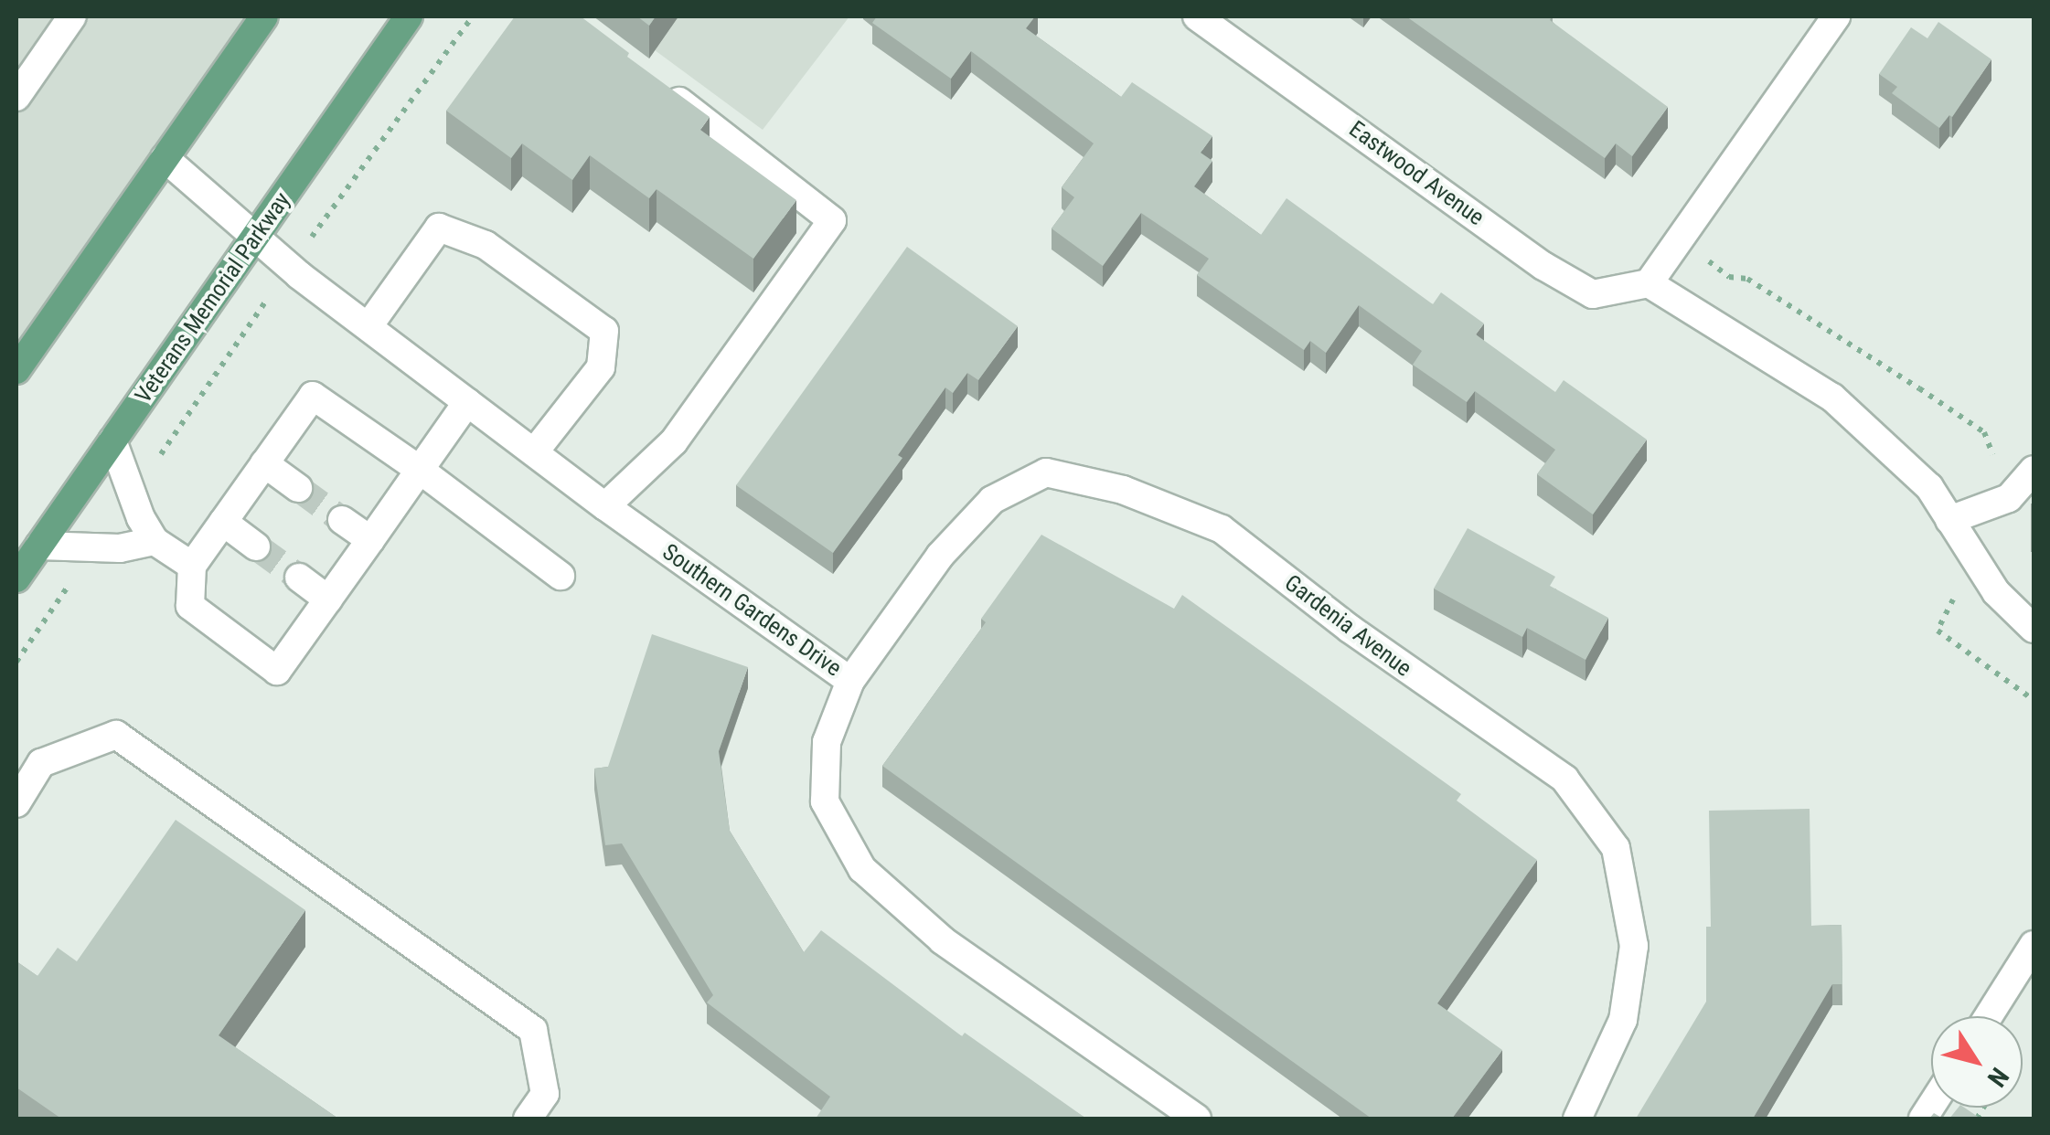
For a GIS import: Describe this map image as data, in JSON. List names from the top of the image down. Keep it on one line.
{"streets":{"main road":["Veterans Memorial Parkway"],"street":["Eastwood Avenue","Southern Gardens Drive","Gardenia Avenue"]},"crossings":[["Veterans Memorial Parkway","Southern Gardens Drive"],["Southern Gardens Drive","Gardenia Avenue"]],"north":"bottom right"}
